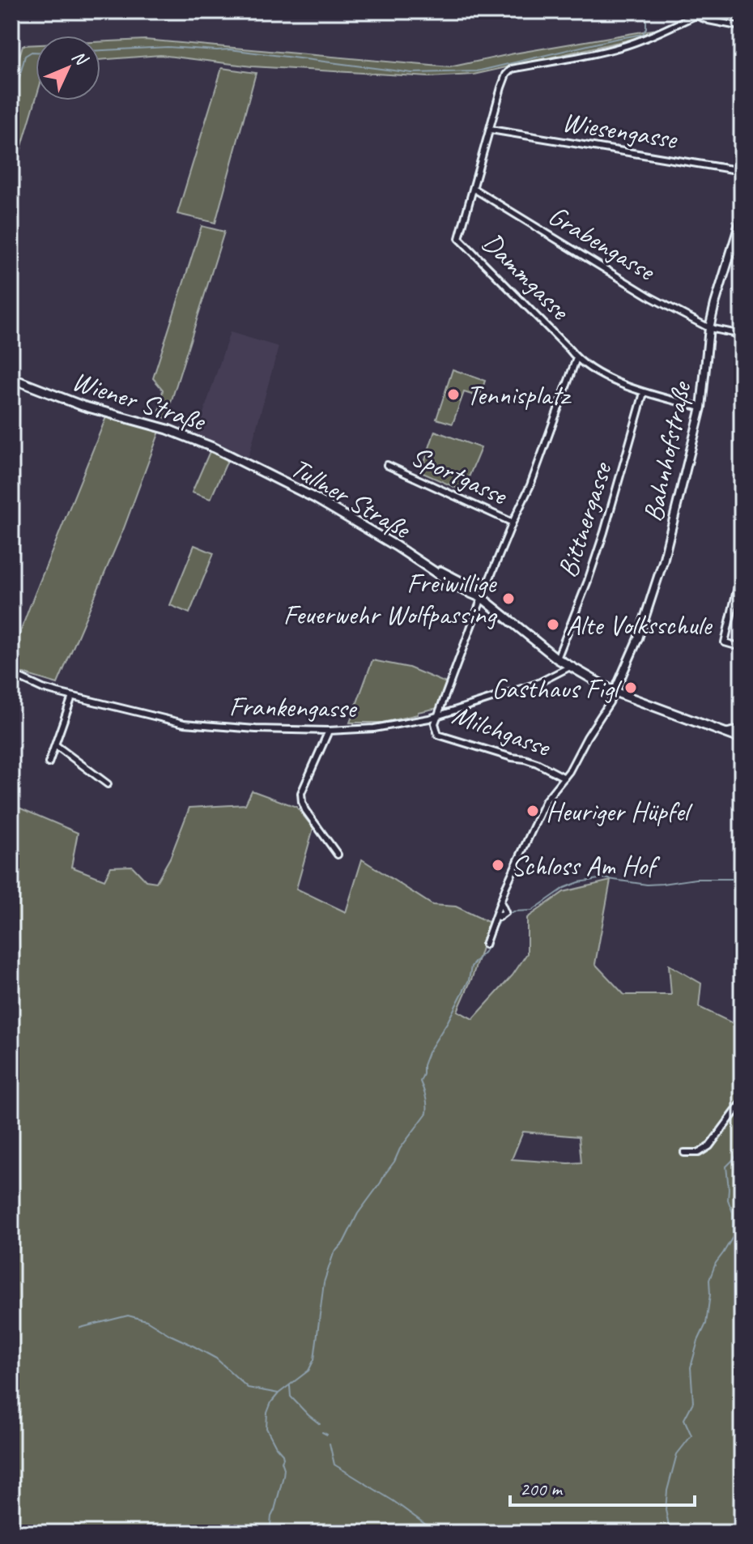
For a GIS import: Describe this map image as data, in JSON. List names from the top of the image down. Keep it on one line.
{"streets":{"main road":["Wiener Straße","Tullner Straße"],"street":["Wiesengasse","Grabengasse","Dammgasse","Bahnhofstraße","Sportgasse","Bittnergasse","Frankengasse","Milchgasse"]},"crossings":[["Wiesengasse","Dammgasse"],["Grabengasse","Dammgasse"],["Grabengasse","Bahnhofstraße"],["Dammgasse","Bahnhofstraße"],["Dammgasse","Bittnergasse"],["Wiener Straße","Tullner Straße"],["Bahnhofstraße","Tullner Straße"],["Tullner Straße","Bittnergasse"],["Tullner Straße","Frankengasse"],["Frankengasse","Milchgasse"]],"places":["Tennisplatz","Freiwillige Feuerwehr Wolfpassing","Alte Volksschule","Gasthaus Figl","Heuriger Hüpfel","Schloss Am Hof"],"scale_bar":"200 m","north":"top right"}
